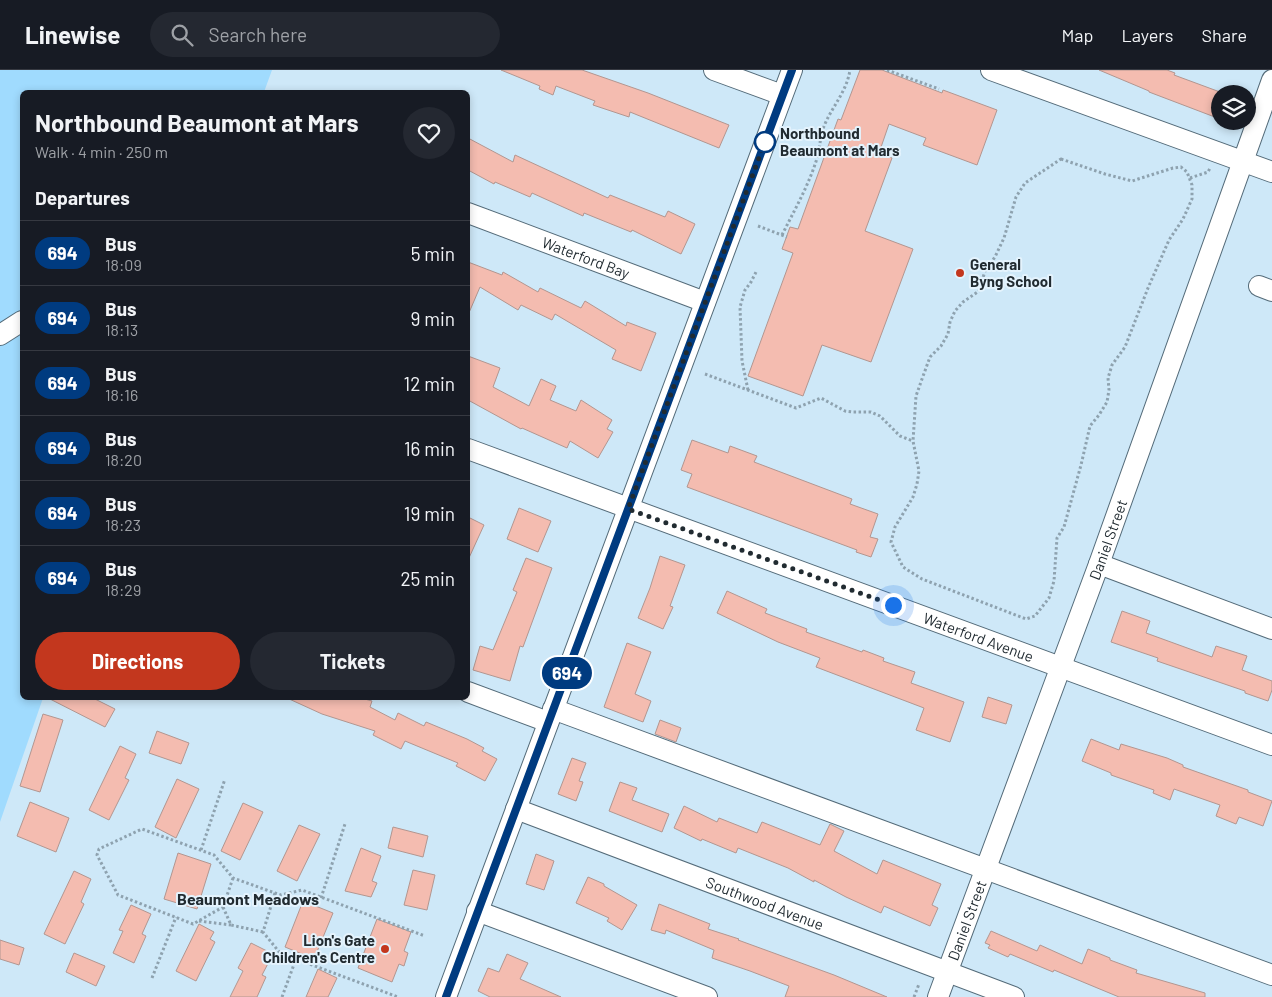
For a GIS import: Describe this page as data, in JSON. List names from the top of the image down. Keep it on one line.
{"streets":{"street":["Waterford Bay","Daniel Street","Waterford Avenue","Southwood Avenue"]},"crossings":[["Daniel Street","Waterford Avenue"],["Daniel Street","Southwood Avenue"]],"districts":["Beaumont Meadows"],"places":["Northbound Beaumont at Mars","General Byng School","Lion's Gate Children's Centre"],"lines":["bus line 694"],"page":{"header":"Linewise","search":"Search here","nav":["Map","Layers","Share"],"on_map":"694","heading":[["Northbound Beaumont at Mars","Walk · 4 min · 250 m"],"Departures"],"list":[{"mark":"694","name":"Bus","note":"18:09","value":"5 min"},{"mark":"694","name":"Bus","note":"18:13","value":"9 min"},{"mark":"694","name":"Bus","note":"18:16","value":"12 min"},{"mark":"694","name":"Bus","note":"18:20","value":"16 min"},{"mark":"694","name":"Bus","note":"18:23","value":"19 min"},{"mark":"694","name":"Bus","note":"18:29","value":"25 min"}],"buttons":["Directions","Tickets"]}}
